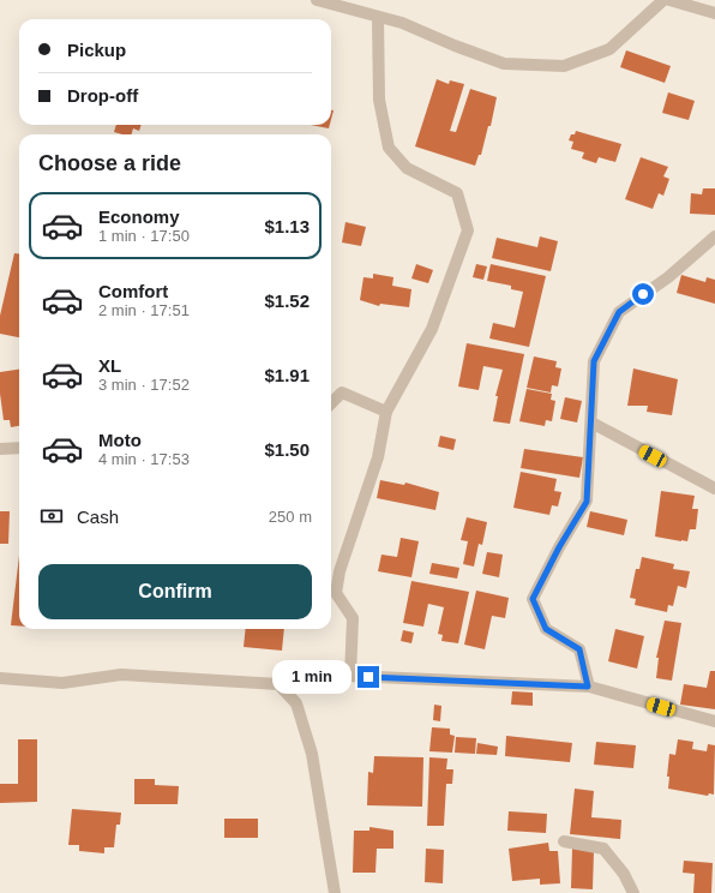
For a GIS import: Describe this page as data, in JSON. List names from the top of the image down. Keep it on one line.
{"page":{"banner":["Pickup","Drop-off"],"heading":"Choose a ride","list":[{"name":"Economy","note":"1 min · 17:50","value":"$1.13"},{"name":"Comfort","note":"2 min · 17:51","value":"$1.52"},{"name":"XL","note":"3 min · 17:52","value":"$1.91"},{"name":"Moto","note":"4 min · 17:53","value":"$1.50"}],"pay":["Cash","250 m"],"buttons":"Confirm","bubble":"1 min"}}
